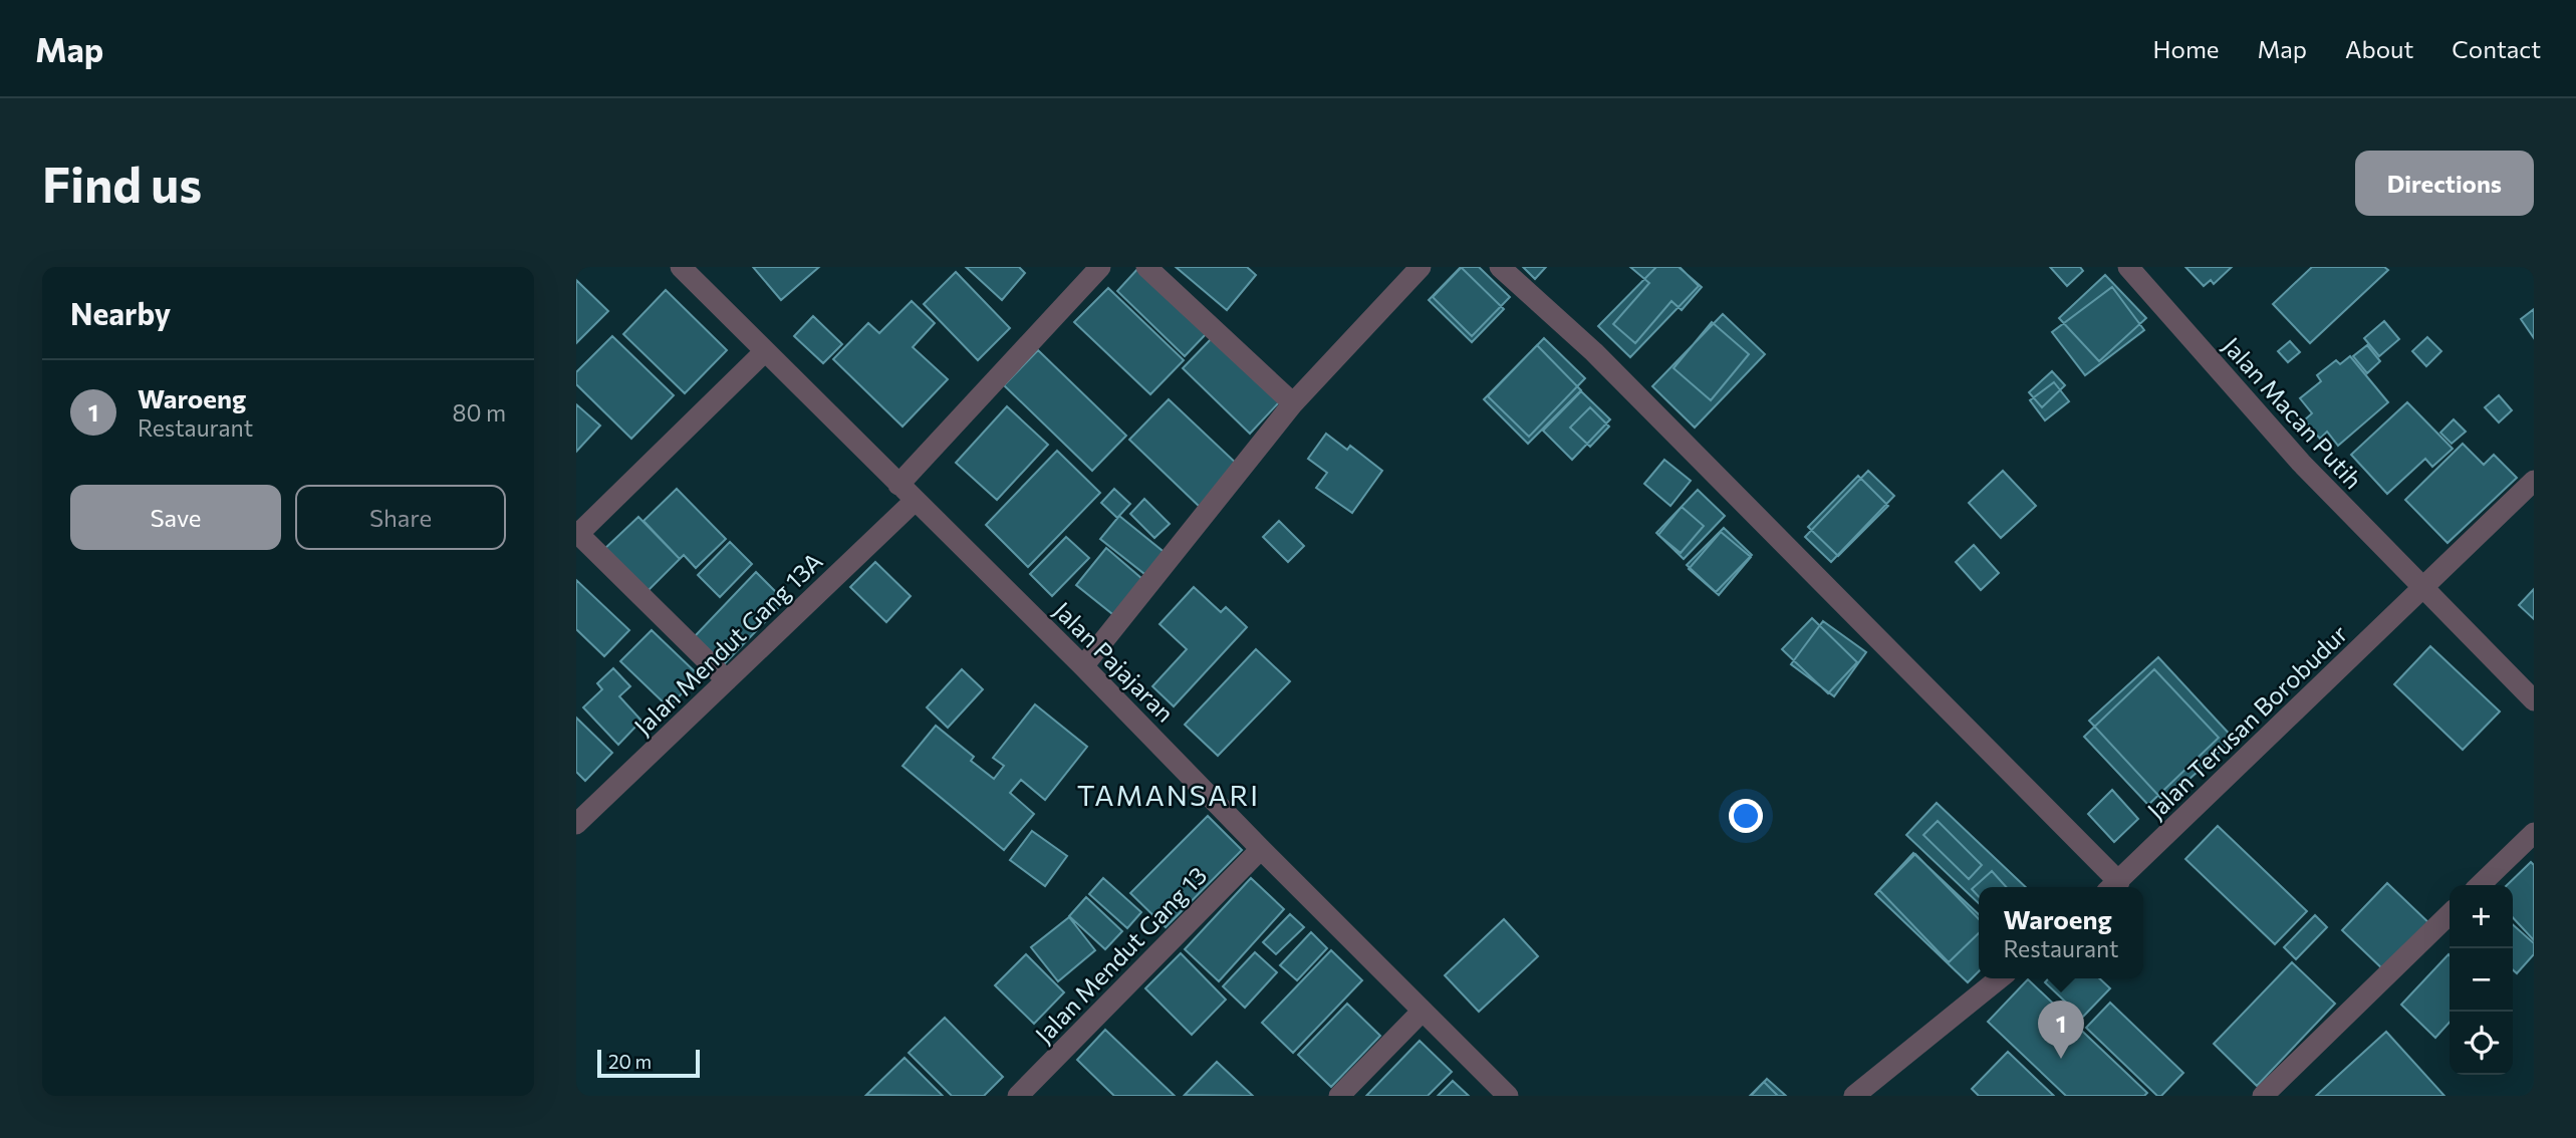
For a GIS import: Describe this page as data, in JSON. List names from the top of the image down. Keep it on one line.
{"streets":{"street":["Jalan Macan Putih","Jalan Mendut Gang 13A","Jalan Pajajaran","Jalan Terusan Borobudur","Jalan Mendut Gang 13"]},"crossings":[["Jalan Macan Putih","Jalan Terusan Borobudur"],["Jalan Mendut Gang 13A","Jalan Pajajaran"],["Jalan Pajajaran","Jalan Mendut Gang 13"]],"districts":["TAMANSARI"],"scale_bar":"20 m","page":{"header":"Map","nav":["Home","Map","About","Contact"],"buttons":["Directions",["Save","Share"]],"title":"Find us","heading":"Nearby","list":[{"mark":"1","name":"Waroeng","note":"Restaurant","value":"80 m"}],"map_buttons":["+","−"],"popup":["Waroeng","Restaurant"],"pins":"1","scale":"20 m"}}
